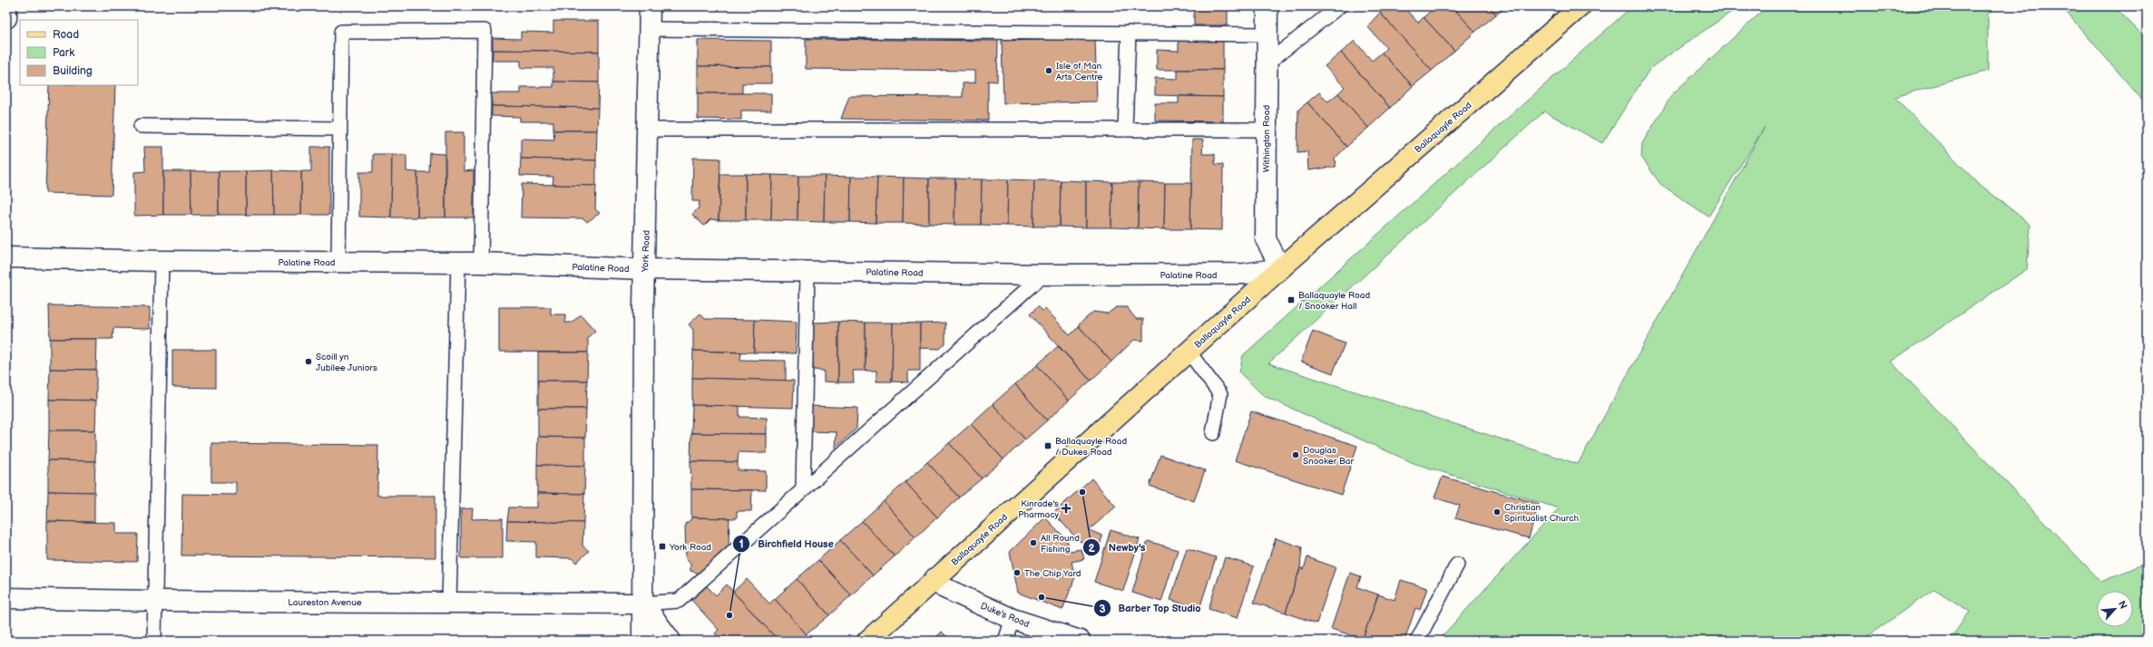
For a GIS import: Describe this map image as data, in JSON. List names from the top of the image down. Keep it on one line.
{"streets":{"main road":["Ballaquayle Road"],"street":["Withington Road","York Road","Palatine Road","Laureston Avenue","Duke's Road"]},"crossings":[["Ballaquayle Road","Withington Road"],["Ballaquayle Road","Palatine Road"],["Ballaquayle Road","Duke's Road"],["Withington Road","Palatine Road"],["York Road","Palatine Road"],["York Road","Laureston Avenue"]],"places":{"other":["Isle of Man Arts Centre","Scoill yn Jubilee Juniors","Douglas Snooker Bar","Newby's","Christian Spiritualist Church","All Round Fishing","The Chip Yard","Barber Top Studio","Birchfield House"],"transit":["Ballaquayle Road / Snooker Hall","Ballaquayle Road / Dukes Road","York Road"],"health":["Kinrade's Pharmacy"]},"legend":["Road","Park","Building"],"north":"top right"}
